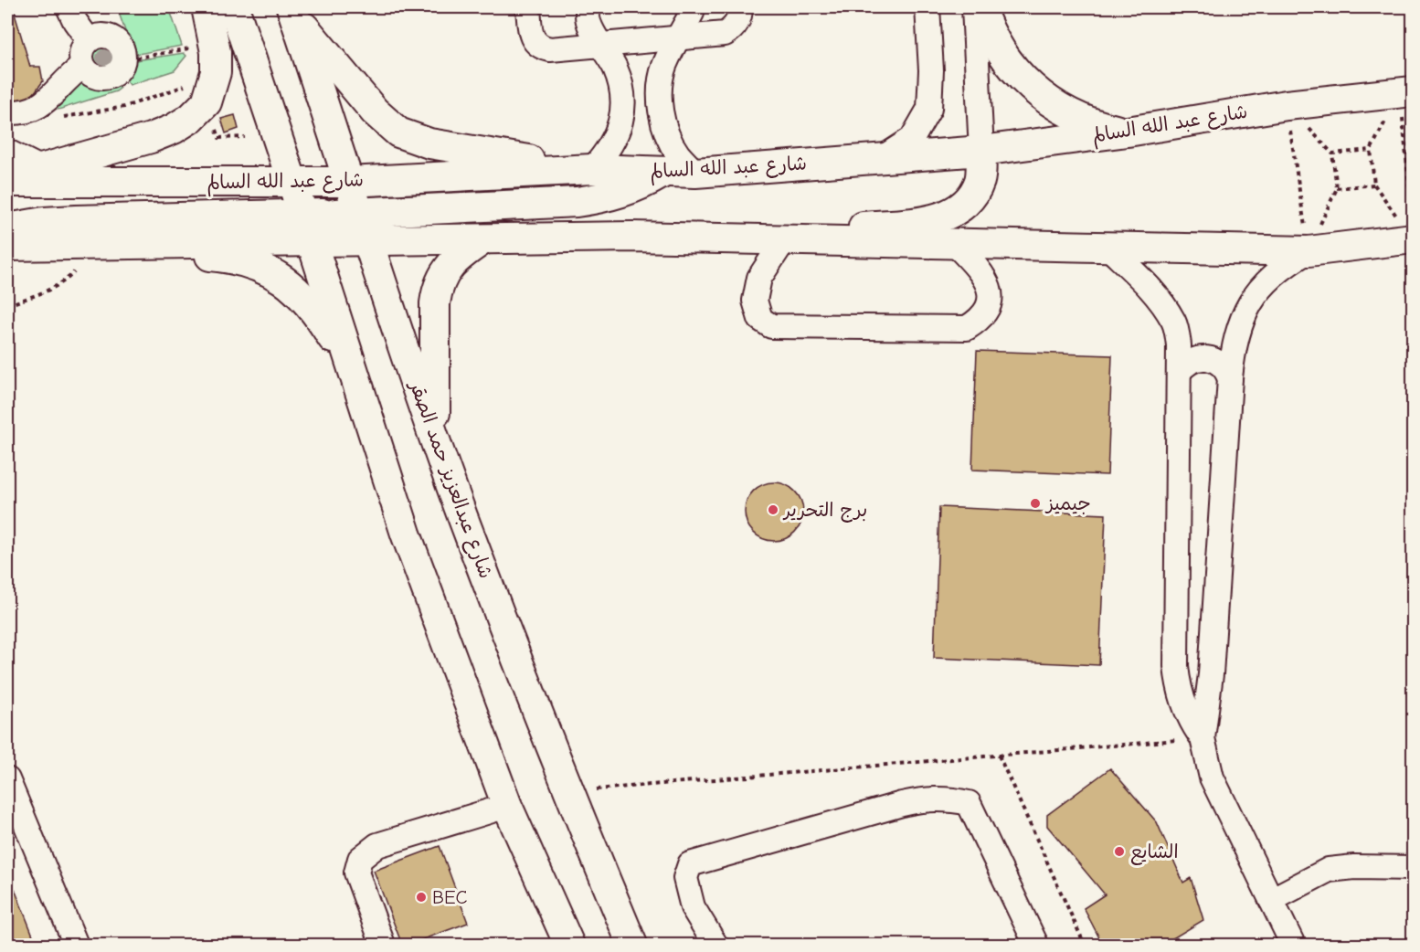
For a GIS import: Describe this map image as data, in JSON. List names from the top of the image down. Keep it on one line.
{"streets":{"main road":["شارع عبد الله السالم","شارع عبدالعزيز حمد الصقر"]},"crossings":[["شارع عبد الله السالم","شارع عبدالعزيز حمد الصقر"]],"places":["جيميز","برج التحرير","الشايع","BEC"]}
